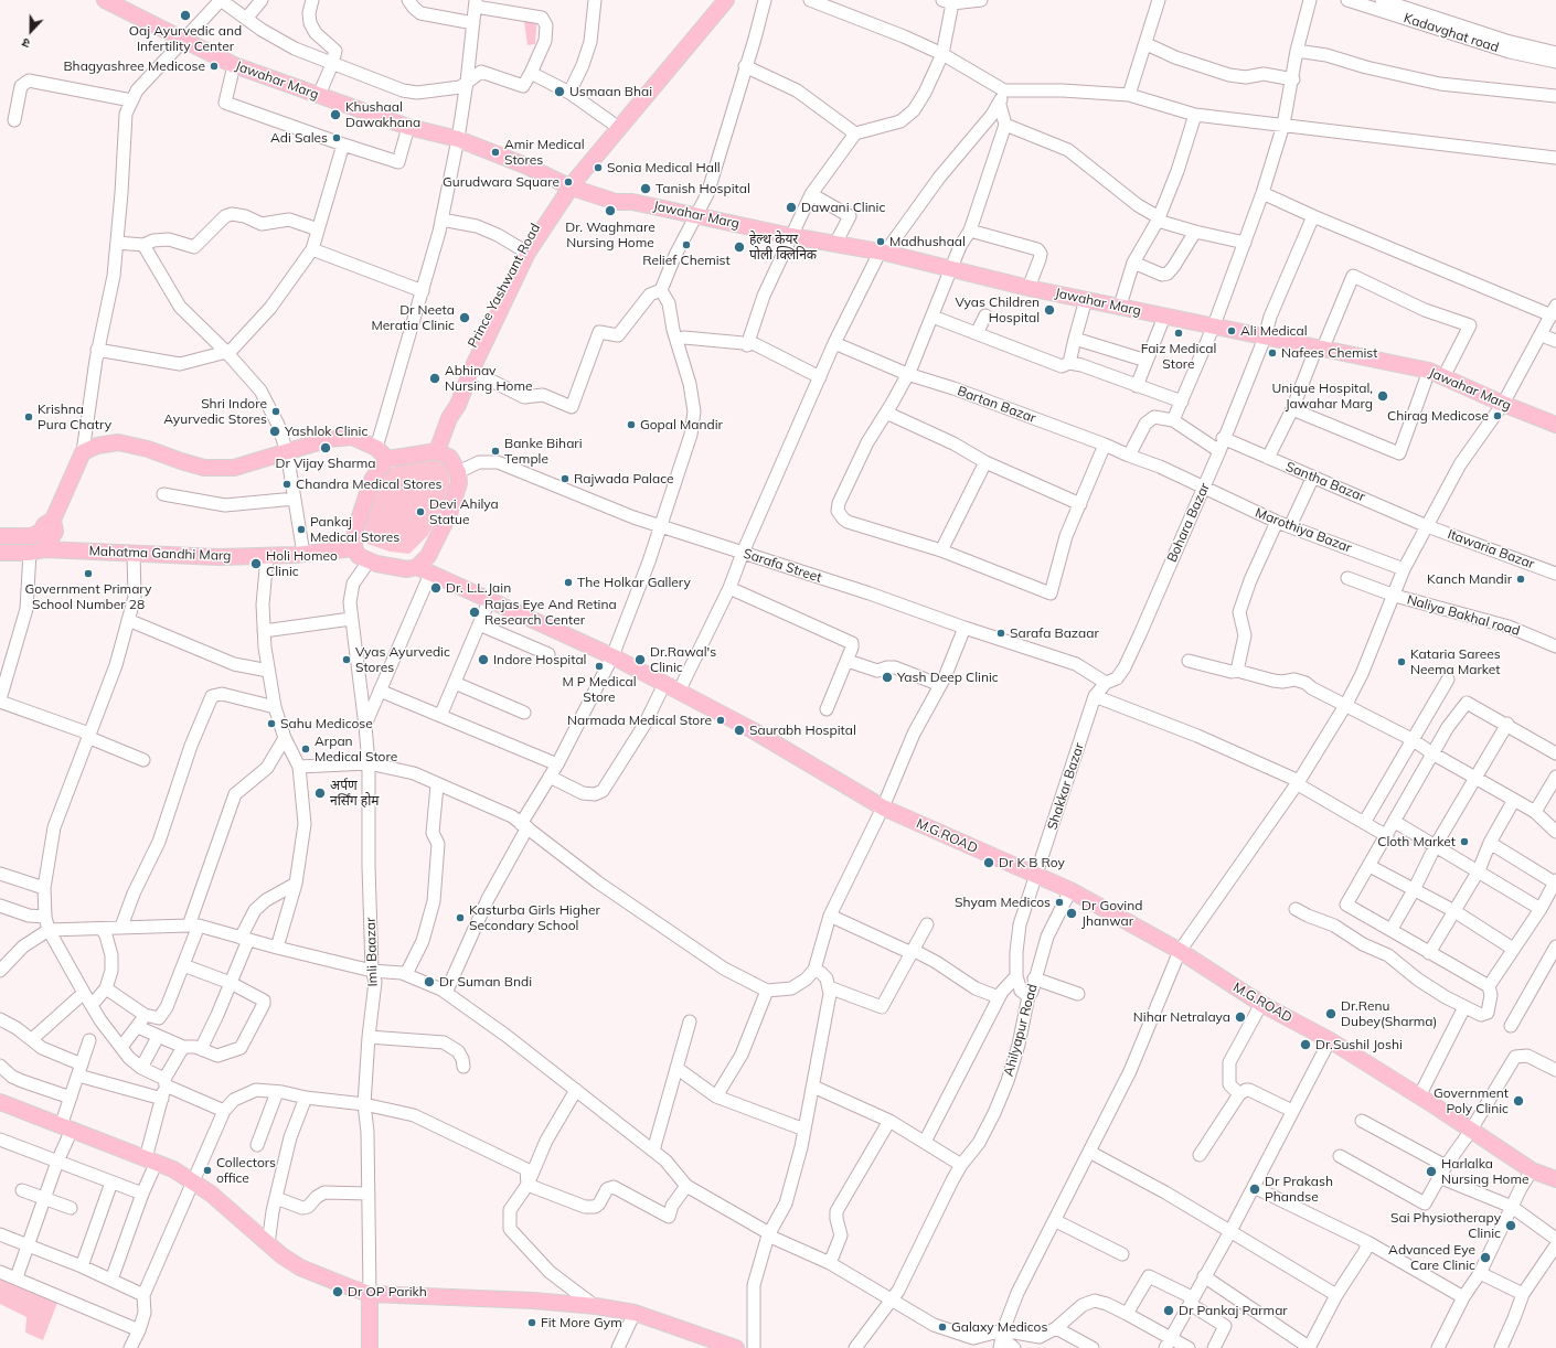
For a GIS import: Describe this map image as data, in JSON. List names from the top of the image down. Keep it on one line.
{"streets":{"main road":["Jawahar Marg","Prince Yashwant Road","Mahatma Gandhi Marg","M.G.ROAD","Imli Baazar"],"street":["Kadavghat road","Bartan Bazar","Santha Bazar","Bohara Bazar","Marothiya Bazar","Itawaria Bazar","Sarafa Street","Naliya Bakhal road","Shakkar Bazar","Ahilyapur Road"]},"crossings":[["Jawahar Marg","Prince Yashwant Road"],["Jawahar Marg","Bohara Bazar"],["Prince Yashwant Road","Mahatma Gandhi Marg"],["Prince Yashwant Road","Sarafa Street"],["Prince Yashwant Road","M.G.ROAD"],["Prince Yashwant Road","Imli Baazar"],["Bartan Bazar","Marothiya Bazar"],["Santha Bazar","Bohara Bazar"],["Santha Bazar","Itawaria Bazar"],["Bohara Bazar","Marothiya Bazar"],["Bohara Bazar","Sarafa Street"],["Bohara Bazar","Shakkar Bazar"],["Mahatma Gandhi Marg","Sarafa Street"],["Mahatma Gandhi Marg","M.G.ROAD"],["Mahatma Gandhi Marg","Imli Baazar"],["Sarafa Street","M.G.ROAD"],["Sarafa Street","Imli Baazar"],["Shakkar Bazar","M.G.ROAD"],["M.G.ROAD","Imli Baazar"],["M.G.ROAD","Ahilyapur Road"]],"places":["Oaj Ayurvedic and Infertility Center","Bhagyashree Medicose","Usmaan Bhai","Khushaal Dawakhana","Adi Sales","Amir Medical Stores","Sonia Medical Hall","Gurudwara Square","Tanish Hospital","Dawani Clinic","Dr. Waghmare Nursing Home","Madhushaal","Relief Chemist","हेल्थ केयर पोली क्लिनिक","Vyas Children Hospital","Dr Neeta Meratia Clinic","Ali Medical","Faiz Medical Store","Nafees Chemist","Abhinav Nursing Home","Unique Hospital, Jawahar Marg","Shri Indore Ayurvedic Stores","Chirag Medicose","Krishna Pura Chatry","Gopal Mandir","Yashlok Clinic","Dr Vijay Sharma","Banke Bihari Temple","Rajwada Palace","Chandra Medical Stores","Devi Ahilya Statue","Pankaj Medical Stores","Holi Homeo Clinic","Government Primary School Number 28","Kanch Mandir","The Holkar Gallery","Dr. L.L.Jain","Rajas Eye And Retina Research Center","Sarafa Bazaar","Vyas Ayurvedic Stores","Indore Hospital","Dr.Rawal's Clinic","Kataria Sarees Neema Market","M P Medical Store","Yash Deep Clinic","Narmada Medical Store","Sahu Medicose","Saurabh Hospital","Arpan Medical Store","अर्पण नर्सिंग होम","Cloth Market","Dr K B Roy","Shyam Medicos","Dr Govind Jhanwar","Kasturba Girls Higher Secondary School","Dr Suman Bndi","Dr.Renu Dubey(Sharma)","Nihar Netralaya","Dr.Sushil Joshi","Government Poly Clinic","Collectors office","Harlalka Nursing Home","Dr Prakash Phandse","Sai Physiotherapy Clinic","Advanced Eye Care Clinic","Dr OP Parikh","Dr Pankaj Parmar","Fit More Gym","Galaxy Medicos"],"north":"bottom"}
